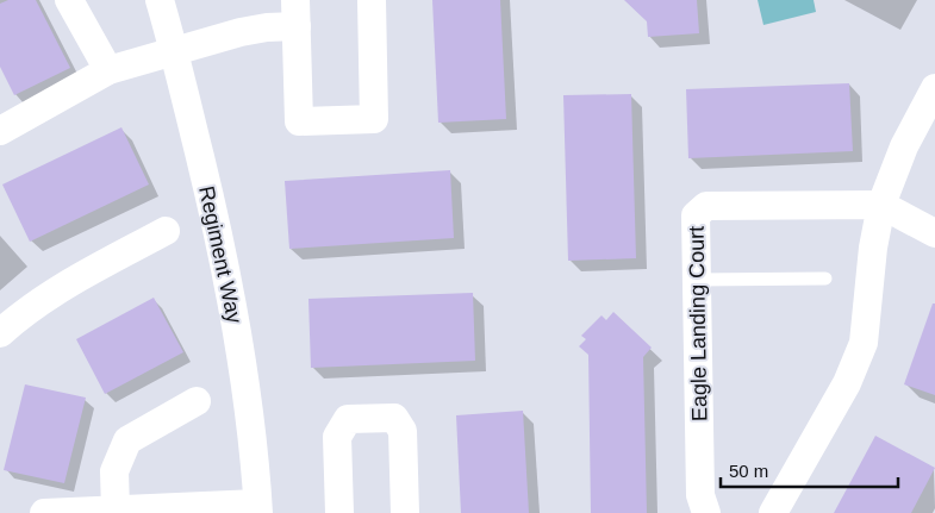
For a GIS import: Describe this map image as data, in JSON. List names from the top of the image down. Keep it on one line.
{"streets":{"street":["Regiment Way","Eagle Landing Court"]},"scale_bar":"50 m"}
